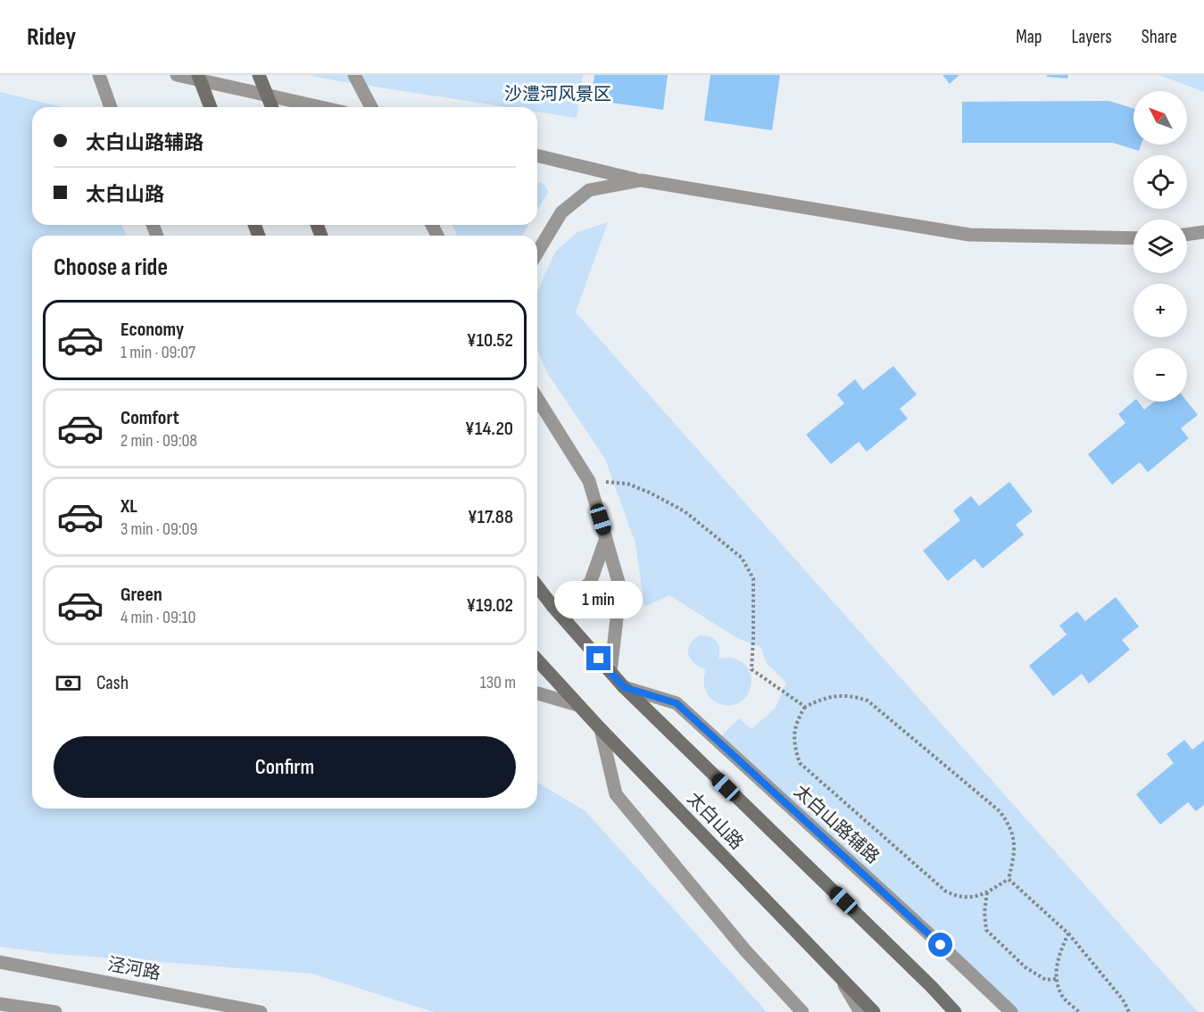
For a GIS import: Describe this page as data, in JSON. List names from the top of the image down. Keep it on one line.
{"streets":{"main road":["太白山路"],"street":["太白山路辅路","泾河路"]},"crossings":[["太白山路","太白山路辅路"]],"parks":["沙澧河风景区"],"north":"top left","page":{"header":"Ridey","nav":["Map","Layers","Share"],"map_buttons":["+","−"],"banner":["太白山路辅路","太白山路"],"heading":"Choose a ride","list":[{"name":"Economy","note":"1 min · 09:07","value":"¥10.52"},{"name":"Comfort","note":"2 min · 09:08","value":"¥14.20"},{"name":"XL","note":"3 min · 09:09","value":"¥17.88"},{"name":"Green","note":"4 min · 09:10","value":"¥19.02"}],"bubble":"1 min","pay":["Cash","130 m"],"buttons":"Confirm"}}
